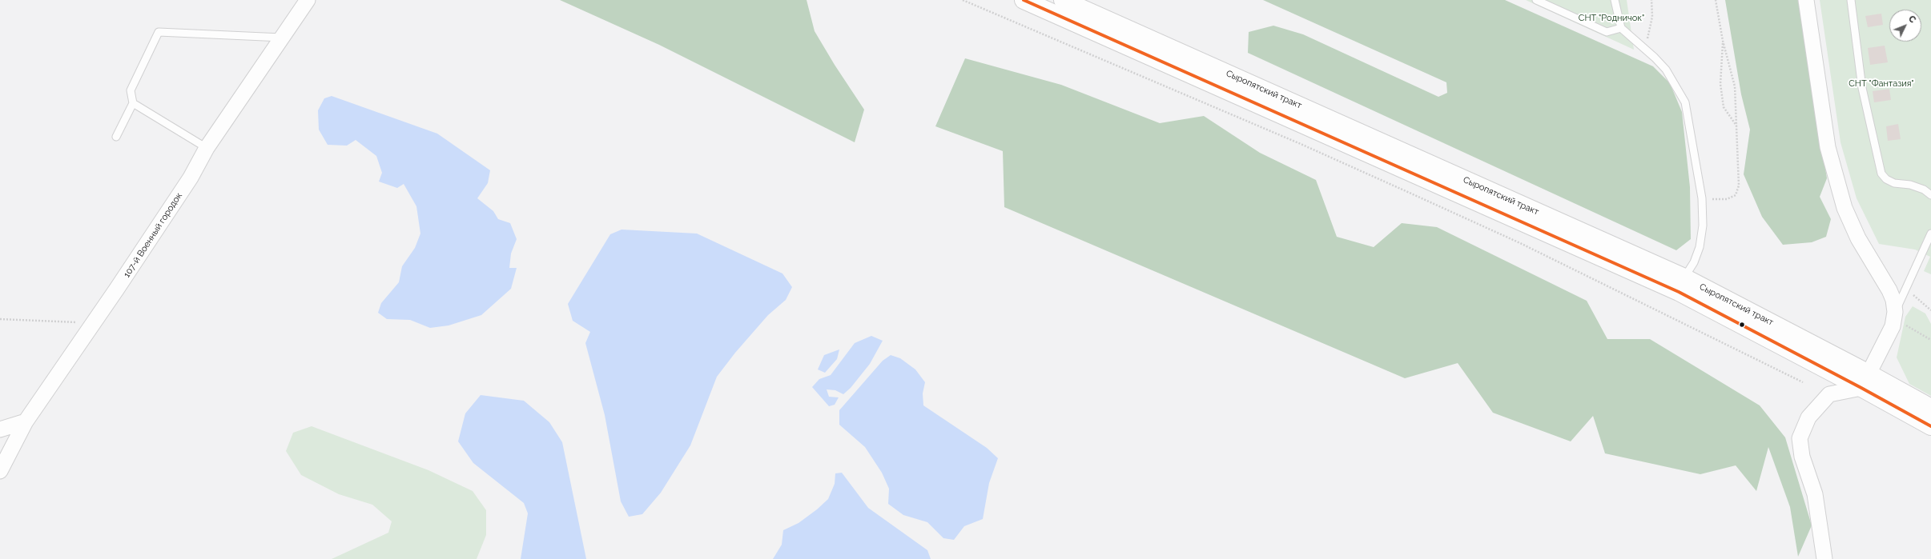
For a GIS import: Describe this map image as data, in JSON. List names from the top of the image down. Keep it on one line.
{"streets":{"main road":["Сыропятский тракт"],"street":["107-й Военный городок"]},"parks":["СНТ \"Родничок\"","СНТ \"Фантазия\""],"north":"top right"}
